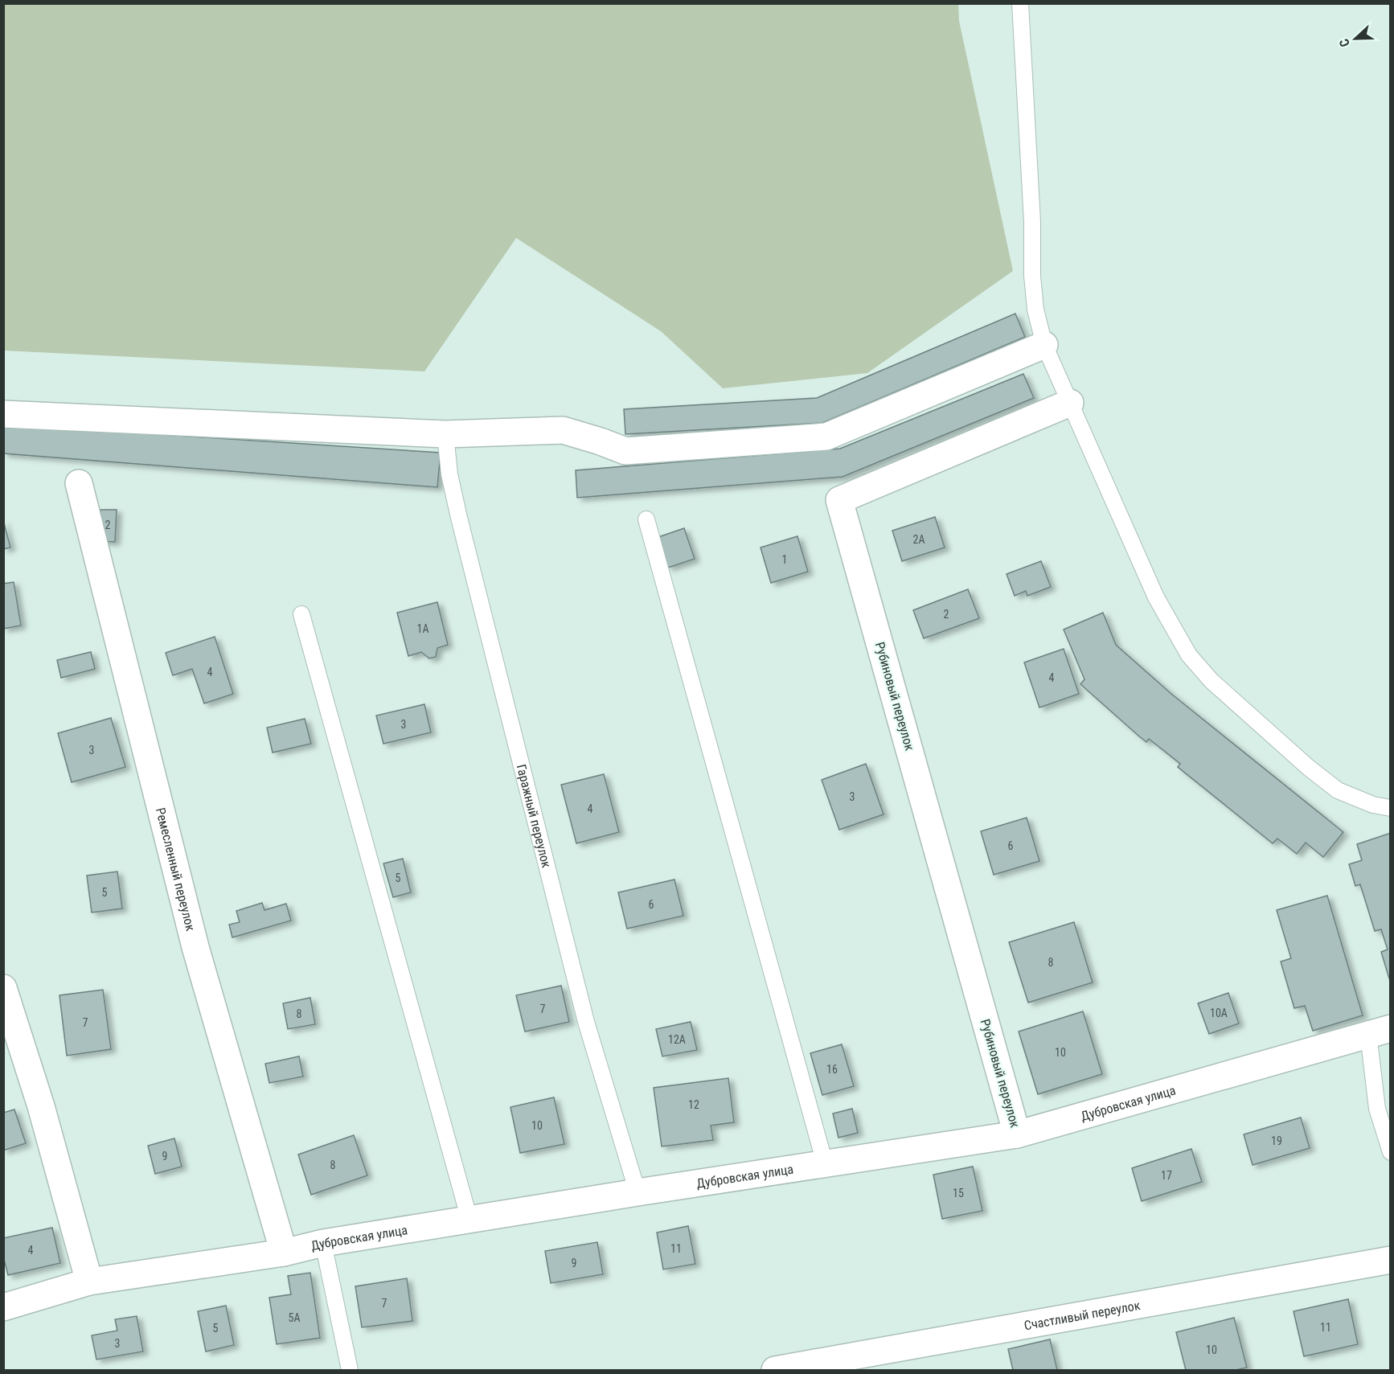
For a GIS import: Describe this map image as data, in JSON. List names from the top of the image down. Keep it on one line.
{"streets":{"street":["Рубиновый переулок","Ремесленный переулок","Дубровская улица","Счастливый переулок"],"lane":["Гаражный переулок"]},"crossings":[["Рубиновый переулок","Дубровская улица"],["Гаражный переулок","Дубровская улица"],["Ремесленный переулок","Дубровская улица"]],"house_numbers":["2","2А","1","2","1А","4","4","3","3","3","4","6","5","5","6","8","7","10А","8","7","12А","10","16","12","10","19","9","8","17","15","11","4","9","7","5А","11","5","3","10"],"north":"left"}
